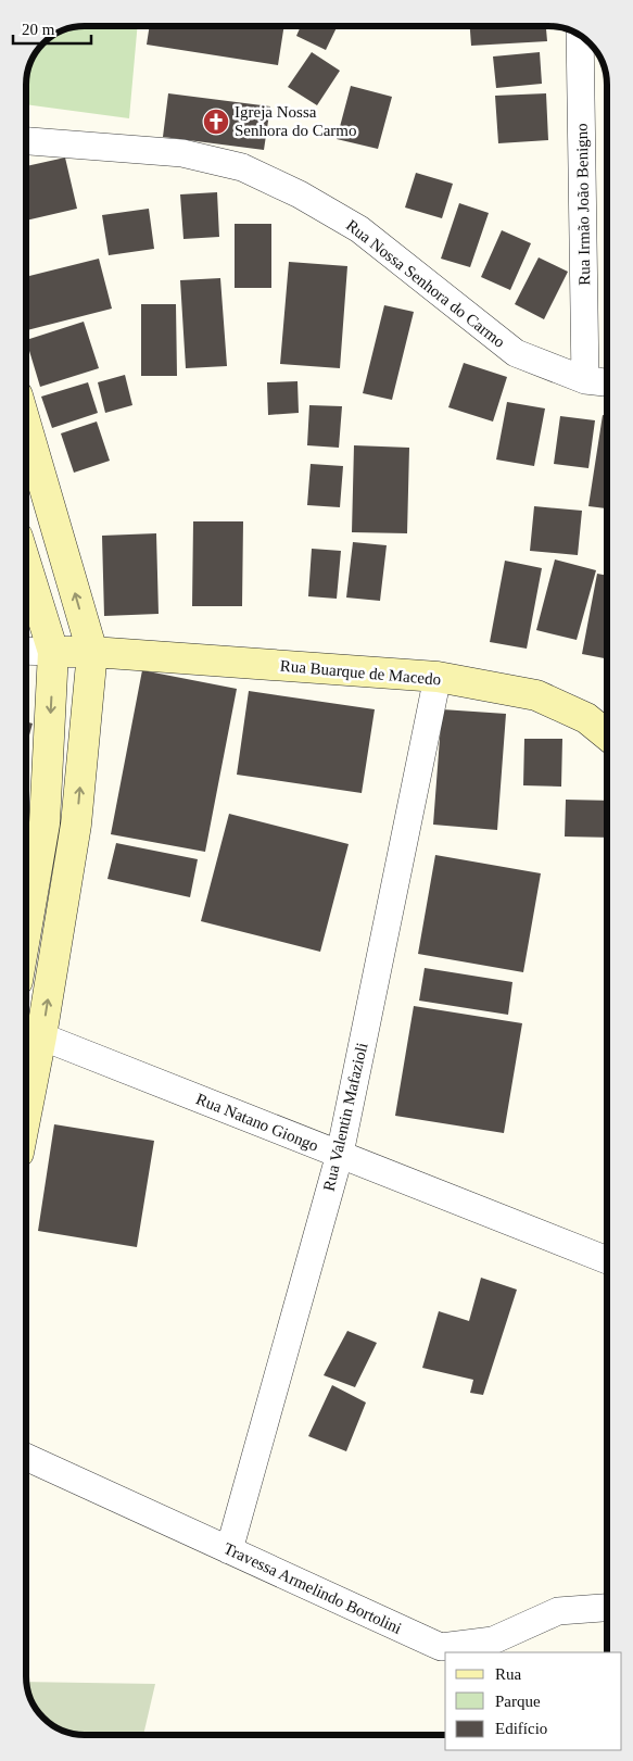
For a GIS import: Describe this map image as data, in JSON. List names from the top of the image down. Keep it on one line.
{"streets":{"main road":["Rua Buarque de Macedo"],"street":["Rua Irmão João Benigno","Rua Nossa Senhora do Carmo","Rua Valentin Mafazioli","Rua Natano Giongo","Travessa Armelindo Bortolini"]},"crossings":[["Rua Irmão João Benigno","Rua Nossa Senhora do Carmo"],["Rua Buarque de Macedo","Rua Valentin Mafazioli"],["Rua Valentin Mafazioli","Rua Natano Giongo"],["Rua Valentin Mafazioli","Travessa Armelindo Bortolini"]],"places":{"church":["Igreja Nossa Senhora do Carmo"]},"legend":["Rua","Parque","Edifício"],"scale_bar":"20 m"}
